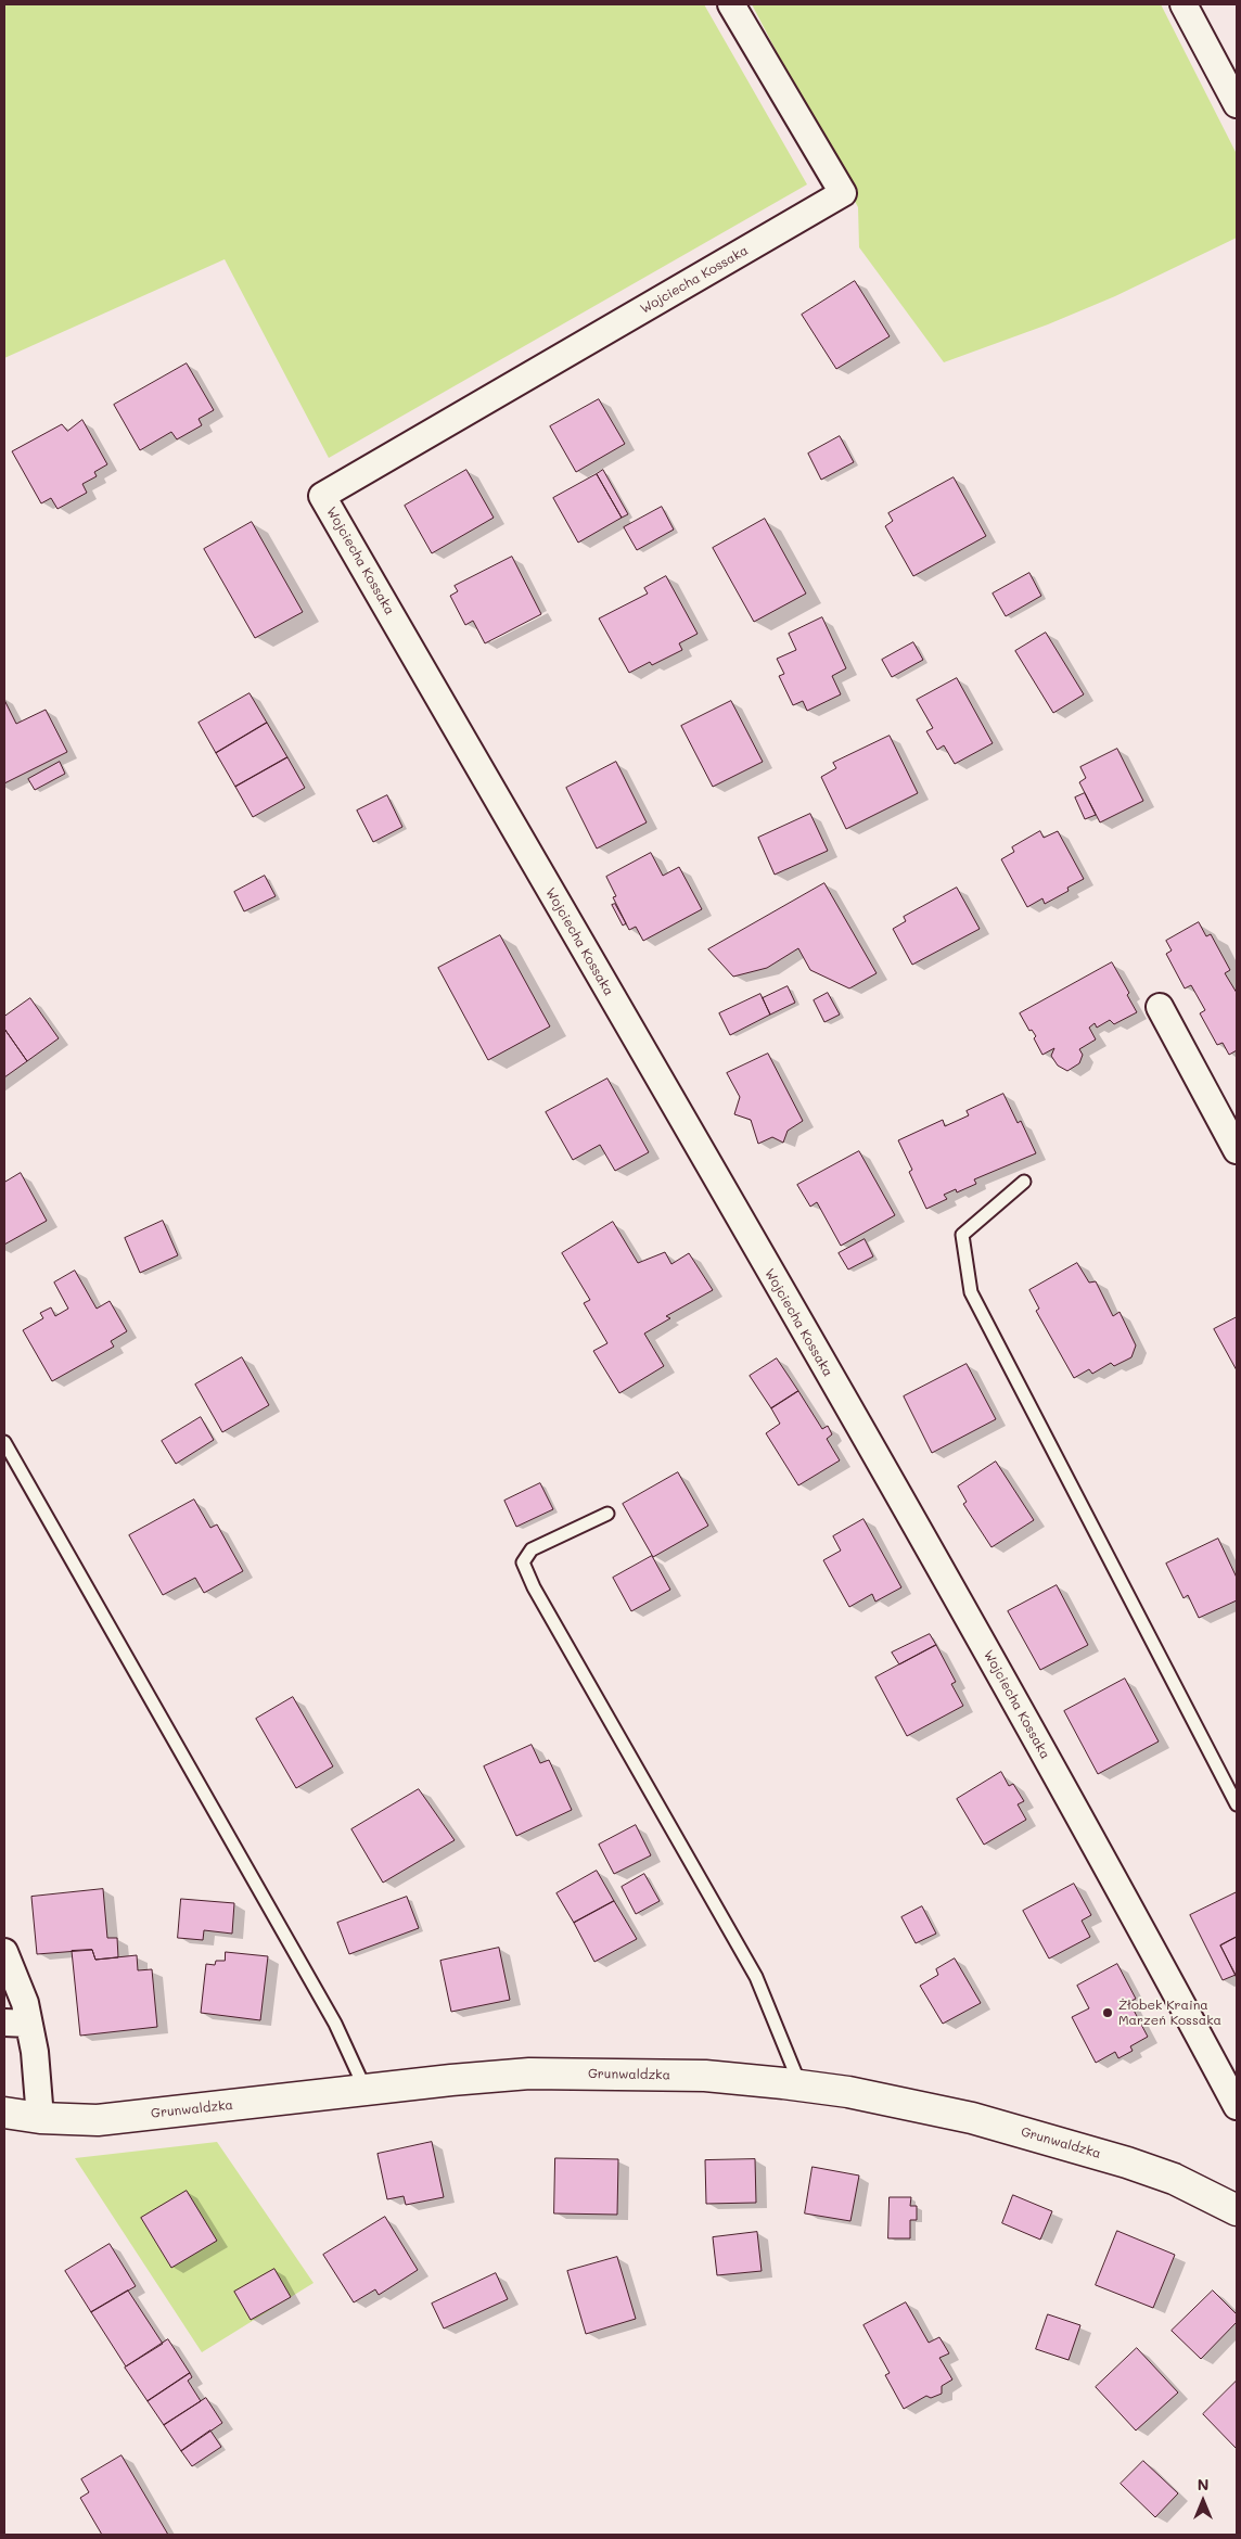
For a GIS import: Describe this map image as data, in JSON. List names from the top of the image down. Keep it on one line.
{"streets":{"street":["Wojciecha Kossaka","Grunwaldzka"]},"places":["Żłobek Kraina Marzeń Kossaka"],"north":"top"}
